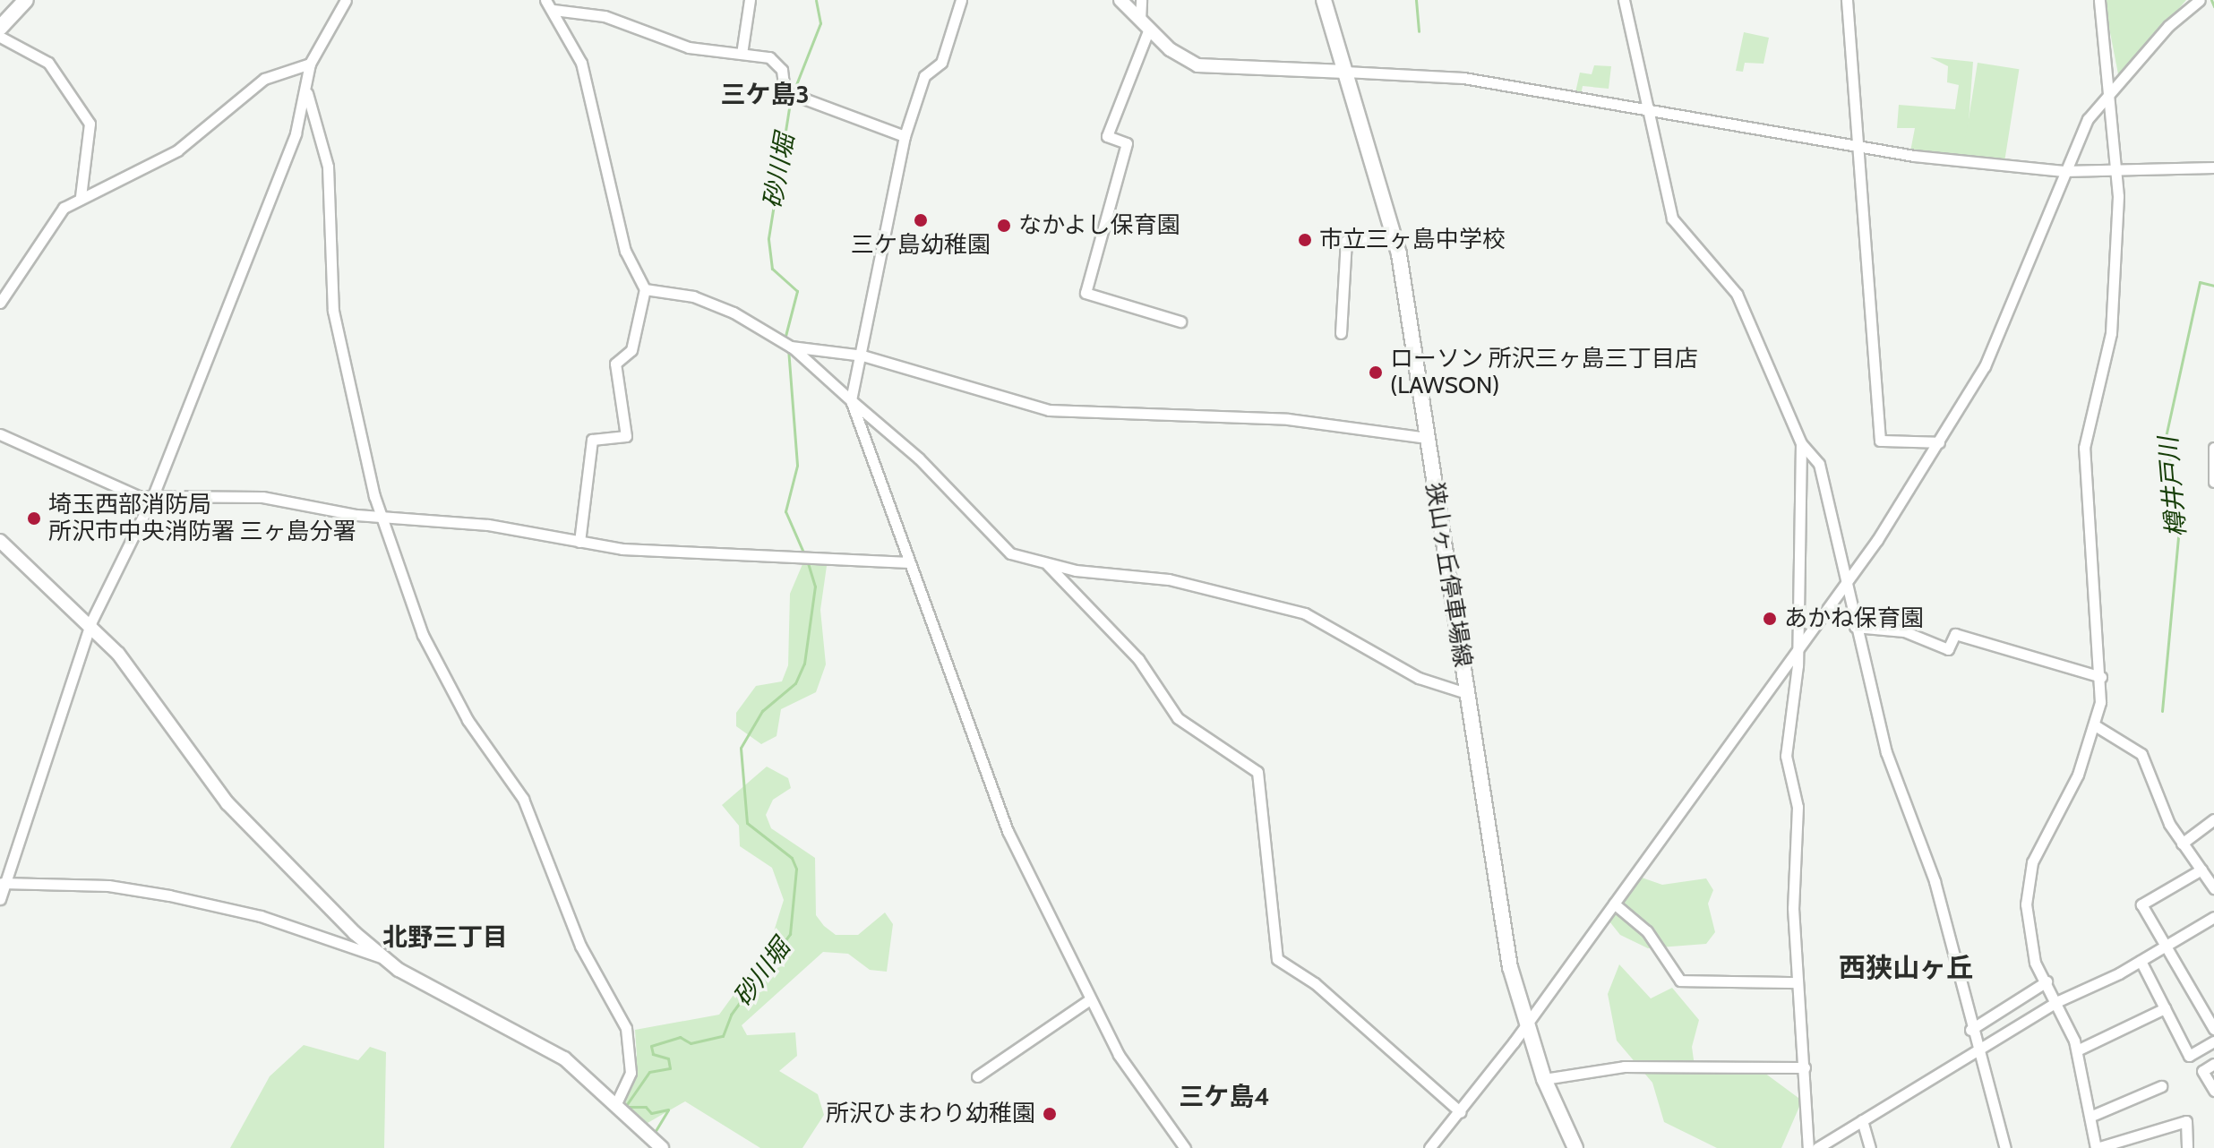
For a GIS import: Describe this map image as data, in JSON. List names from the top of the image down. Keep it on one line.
{"streets":{"main road":["狭山ヶ丘停車場線"]},"districts":["三ケ島3","北野三丁目","西狭山ヶ丘","三ケ島4"],"water":["砂川堀","樽井戸川"],"places":["三ケ島幼稚園","なかよし保育園","市立三ヶ島中学校","ローソン 所沢三ヶ島三丁目店 (LAWSON)","埼玉西部消防局 所沢市中央消防署 三ヶ島分署","あかね保育園","所沢ひまわり幼稚園"]}
